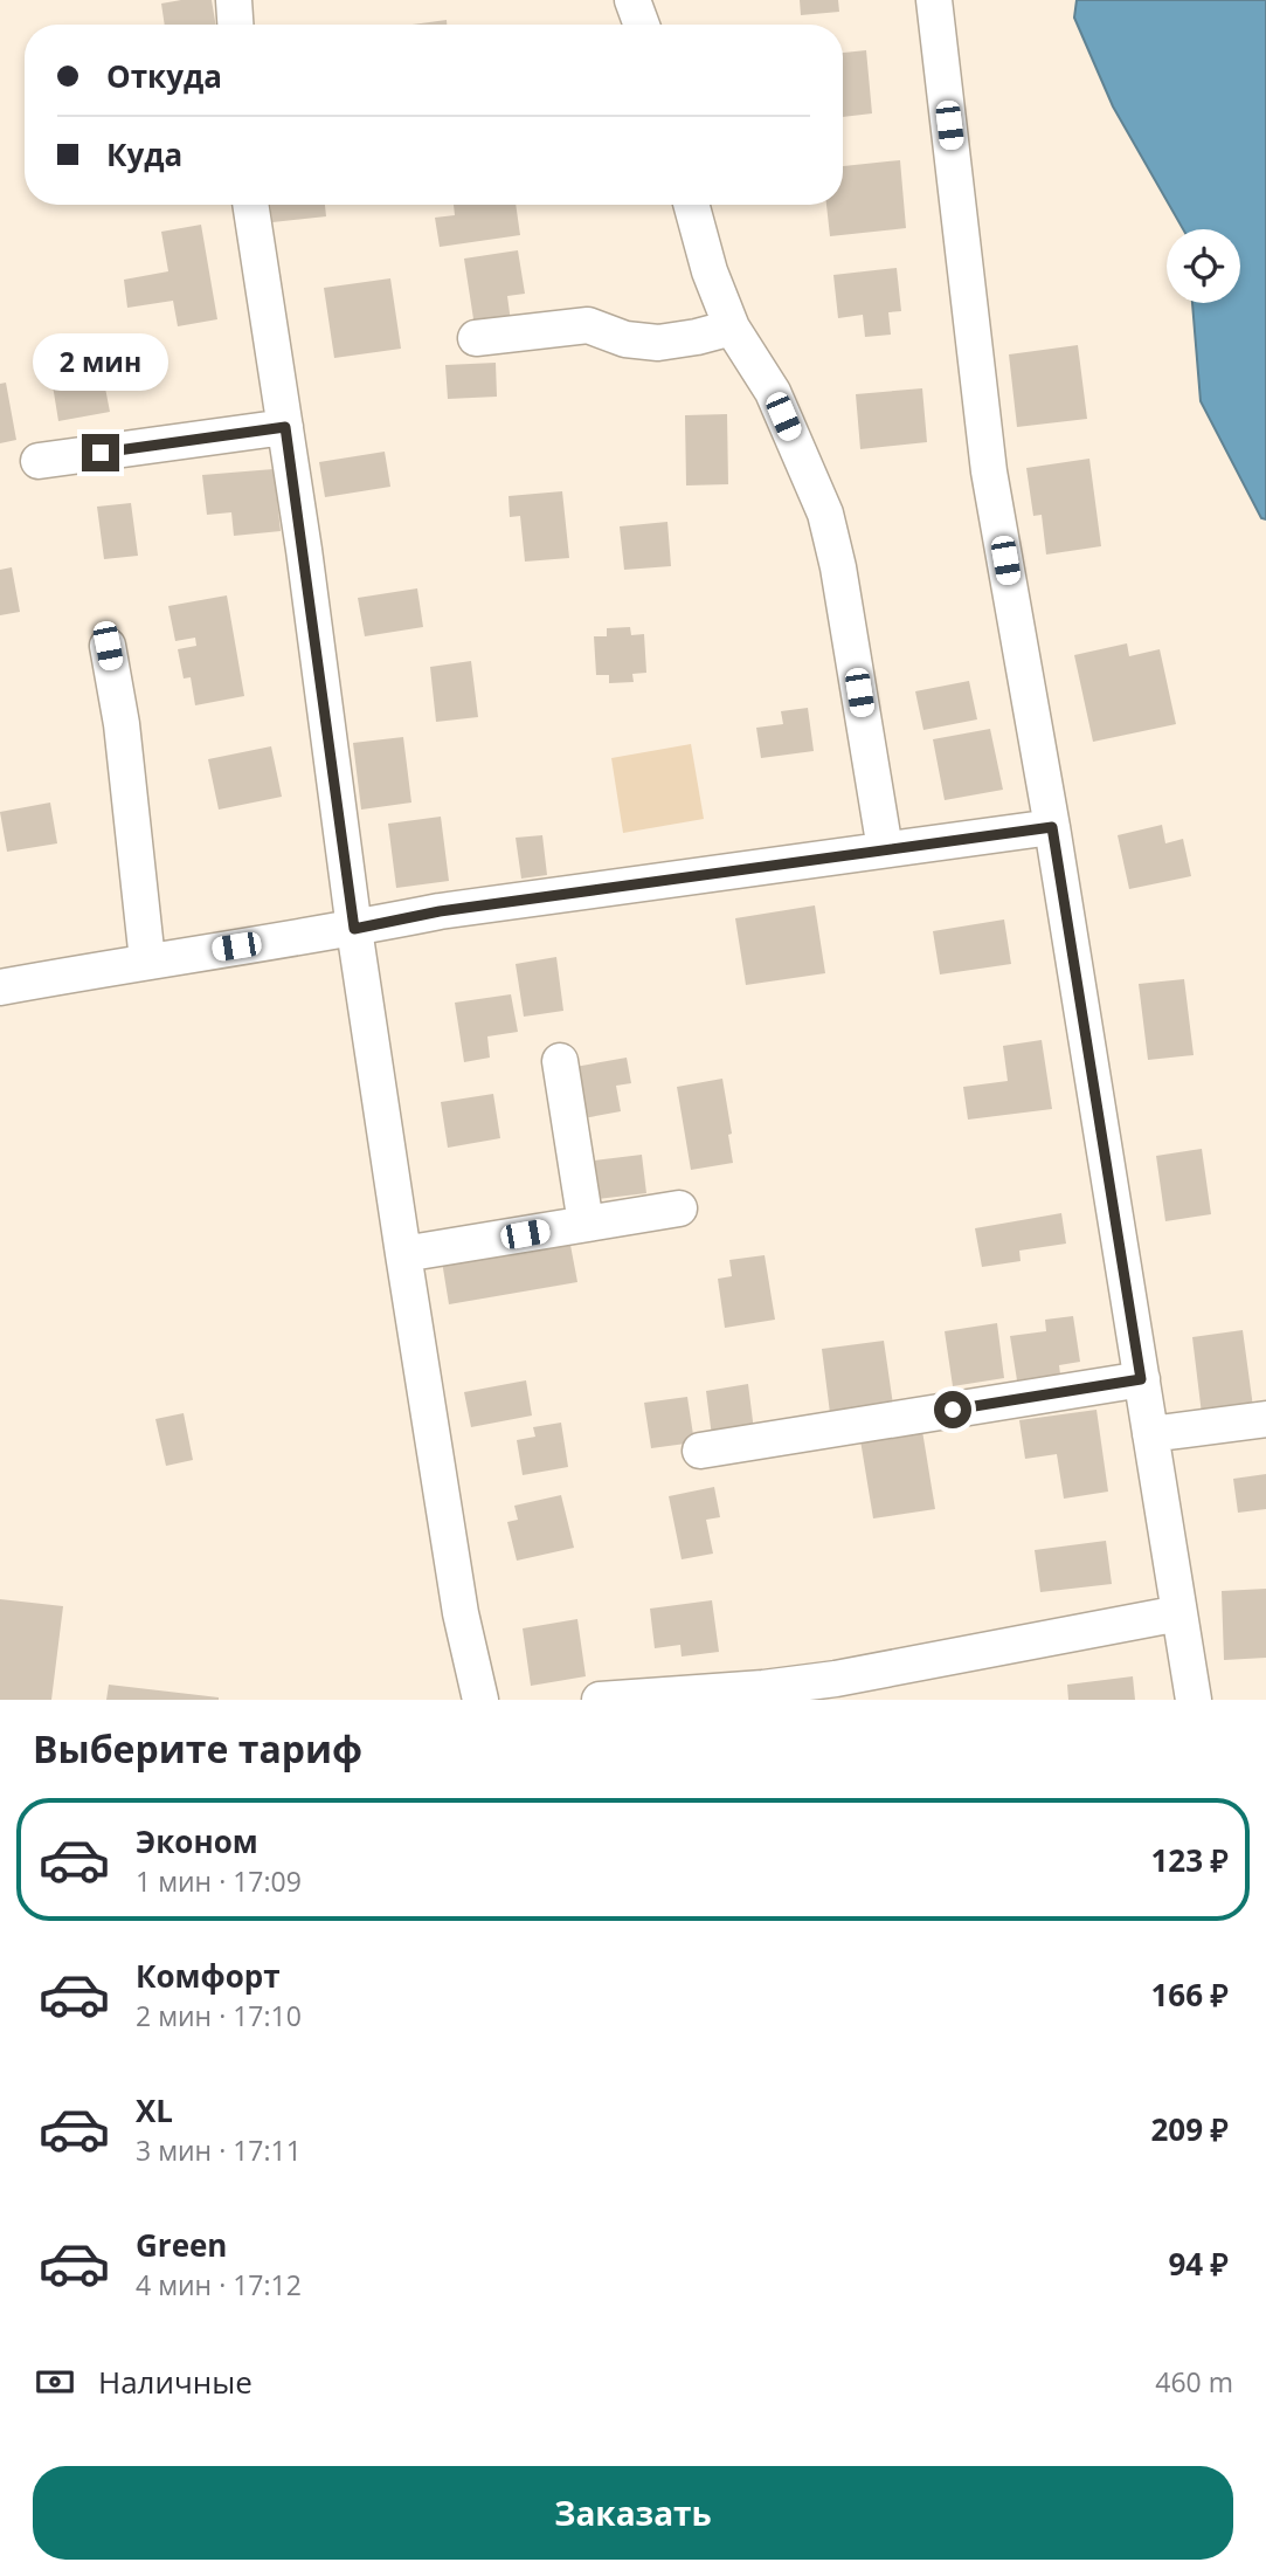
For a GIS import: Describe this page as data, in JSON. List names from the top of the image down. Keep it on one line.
{"page":{"banner":["Откуда","Куда"],"bubble":"2 мин","heading":"Выберите тариф","list":[{"name":"Эконом","note":"1 мин · 17:09","value":"123 ₽"},{"name":"Комфорт","note":"2 мин · 17:10","value":"166 ₽"},{"name":"XL","note":"3 мин · 17:11","value":"209 ₽"},{"name":"Green","note":"4 мин · 17:12","value":"94 ₽"}],"pay":["Наличные","460 m"],"buttons":"Заказать"}}
